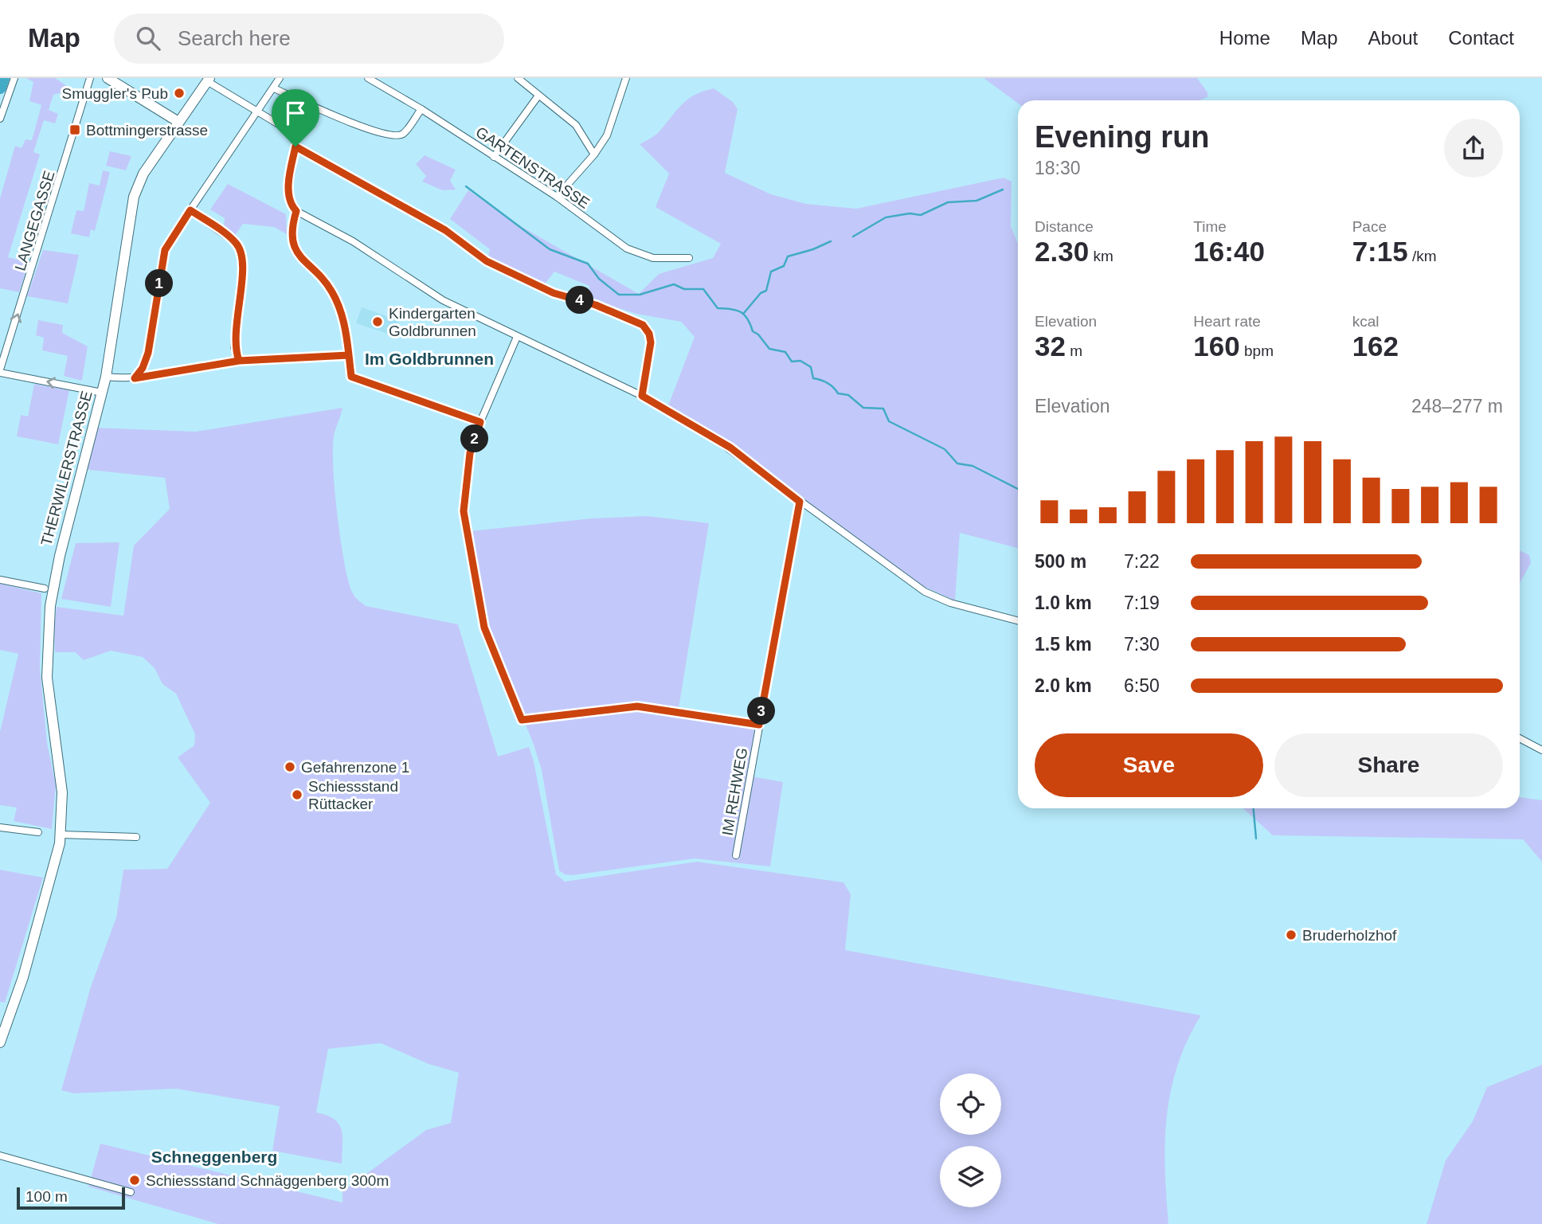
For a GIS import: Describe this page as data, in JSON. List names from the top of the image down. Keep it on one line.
{"streets":{"main road":["THERWILERSTRASSE"],"street":["GARTENSTRASSE","LANGEGASSE","IM REHWEG"]},"one_way":["LANGEGASSE"],"districts":["Im Goldbrunnen","Schneggenberg"],"places":{"other":["Smuggler's Pub","Kindergarten Goldbrunnen","Gefahrenzone 1","Schiessstand Rüttacker","Bruderholzhof","Schiessstand Schnäggenberg 300m"],"transit":["Bottmingerstrasse"]},"scale_bar":"100 m","page":{"header":"Map","search":"Search here","nav":["Home","Map","About","Contact"],"heading":["Evening run","18:30"],"stats":[["Distance","2.30 km"],["Time","16:40"],["Pace","7:15 /km"],["Elevation","32 m"],["Heart rate","160 bpm"],["kcal","162"]],"pins":["1","4","2","3"],"chart":["Elevation","248–277 m"],"list":[{"name":"500 m","note":"7:22"},{"name":"1.0 km","note":"7:19"},{"name":"1.5 km","note":"7:30"},{"name":"2.0 km","note":"6:50"}],"buttons":["Save","Share"],"scale":"100 m"}}
